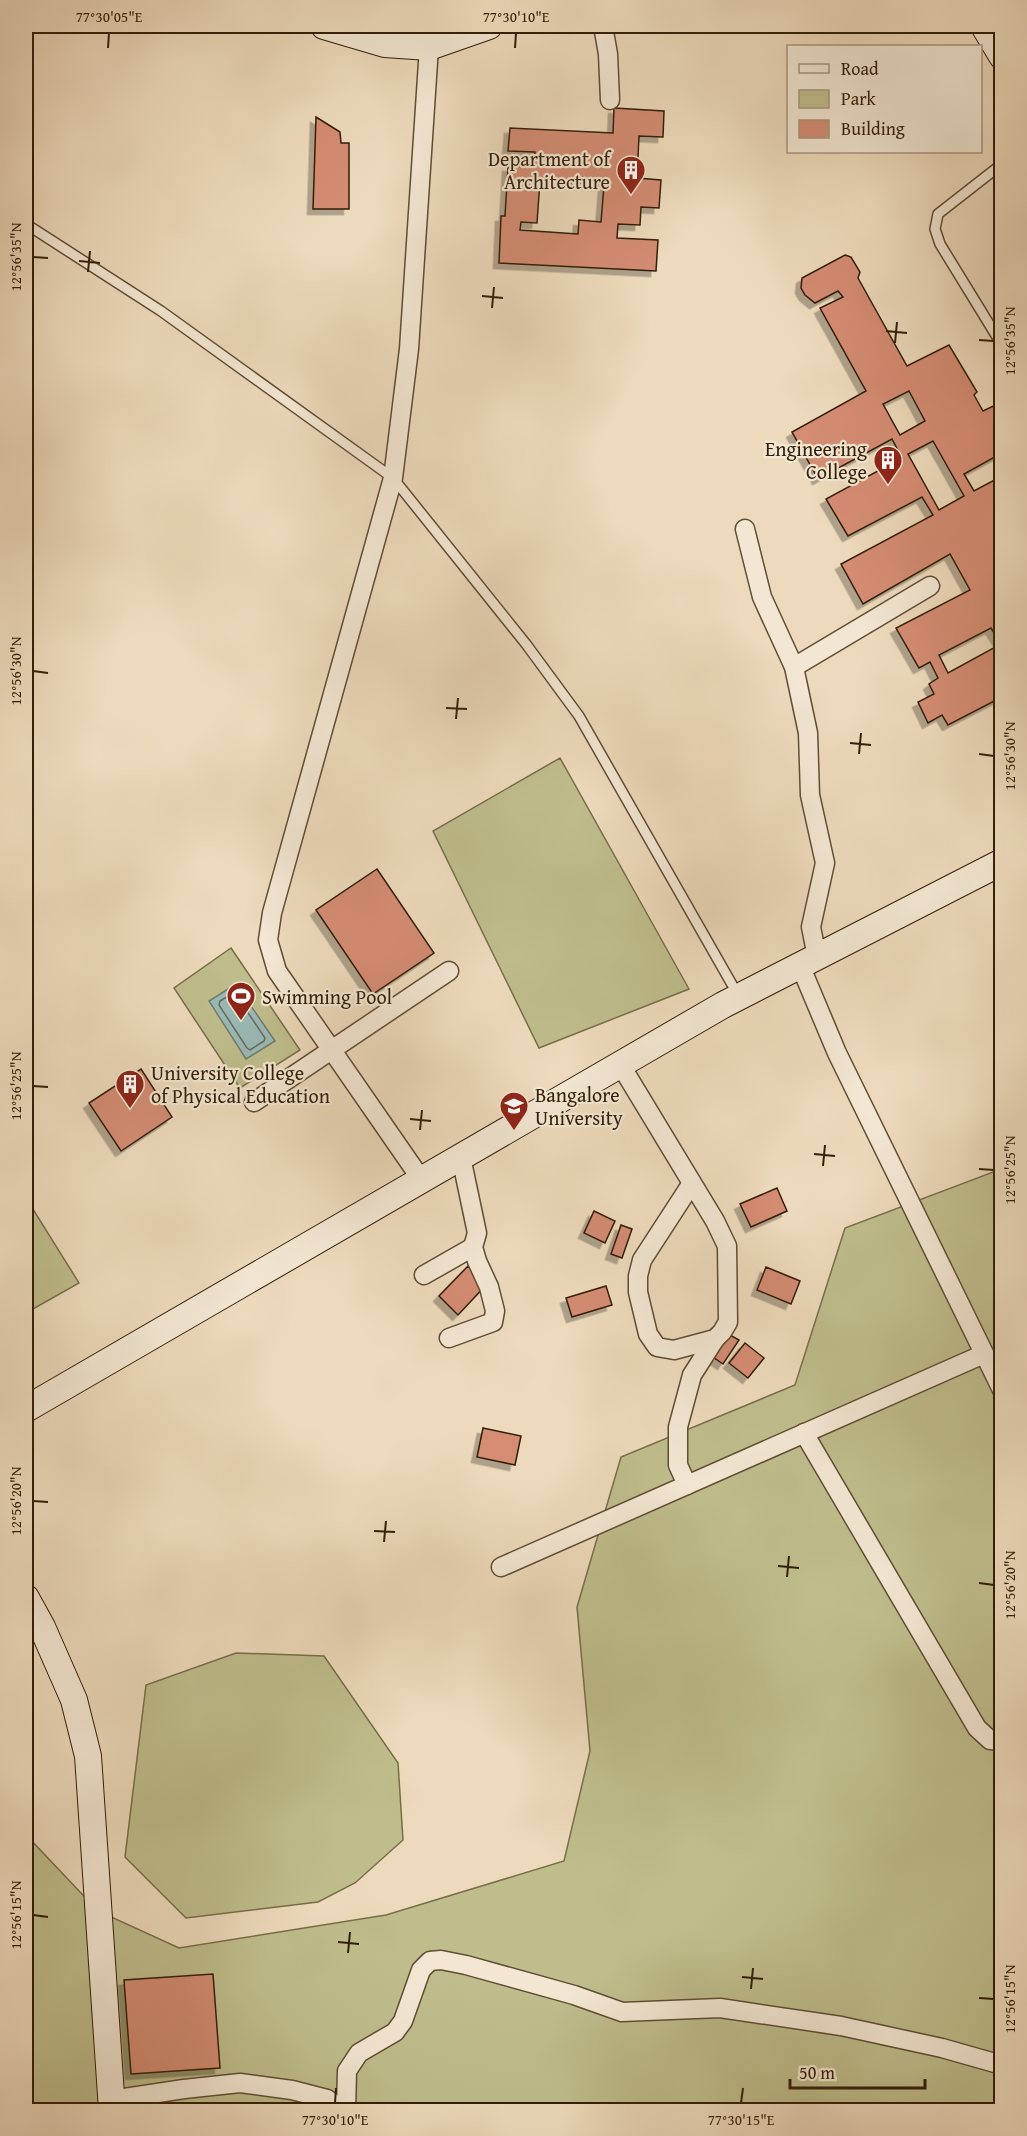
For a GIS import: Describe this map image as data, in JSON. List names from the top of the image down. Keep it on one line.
{"places":{"building":["Department of Architecture","Engineering College","University College of Physical Education"],"sports":["Swimming Pool"],"school or university":["Bangalore University"]},"legend":["Road","Park","Building"],"scale_bar":"50 m","coordinates":["77°30'05\"E","77°30'10\"E","12°56'35\"N","12°56'30\"N","12°56'25\"N","12°56'20\"N","12°56'15\"N","77°30'15\"E"]}
